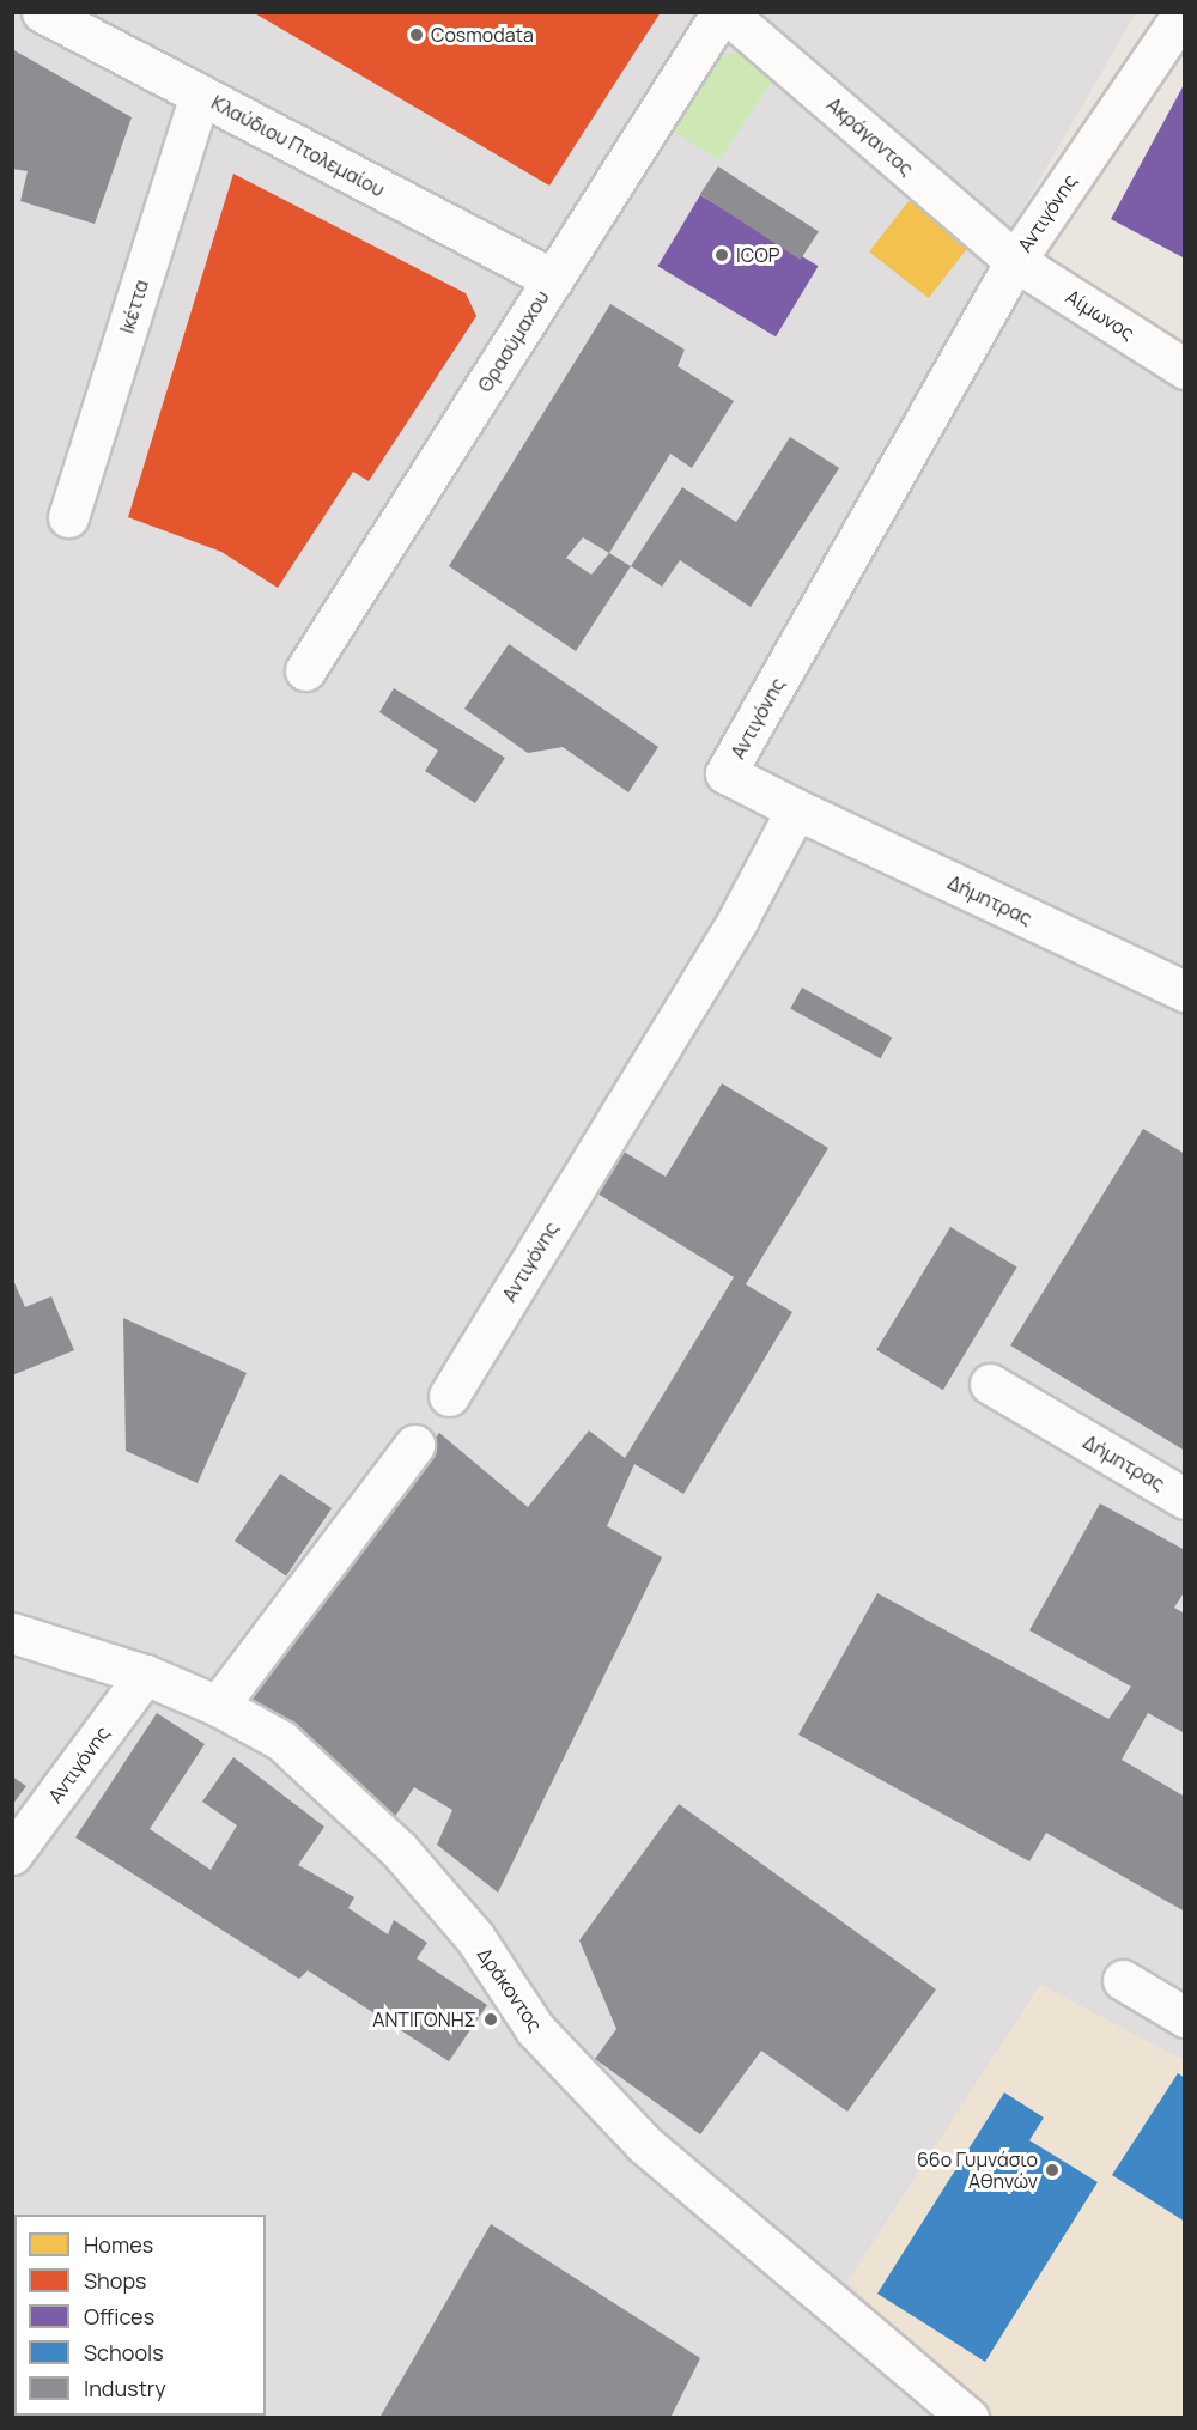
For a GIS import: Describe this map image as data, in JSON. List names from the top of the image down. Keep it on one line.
{"streets":{"street":["Ακράγαντος","Κλαύδιου Πτολεμαίου","Αντιγόνης","Ικέττα","Αίμωνος","Θρασύμαχου","Δήμητρας","Δράκοντος"]},"crossings":[["Ακράγαντος","Αντιγόνης"],["Ακράγαντος","Αίμωνος"],["Ακράγαντος","Θρασύμαχου"],["Κλαύδιου Πτολεμαίου","Ικέττα"],["Κλαύδιου Πτολεμαίου","Θρασύμαχου"],["Αντιγόνης","Αίμωνος"],["Αντιγόνης","Δήμητρας"],["Αντιγόνης","Δράκοντος"]],"places":["Cosmodata","ICOP","ΑΝΤΙΓΟΝΗΣ","66ο Γυμνάσιο Αθηνών"],"legend":["Homes","Shops","Offices","Schools","Industry"]}
